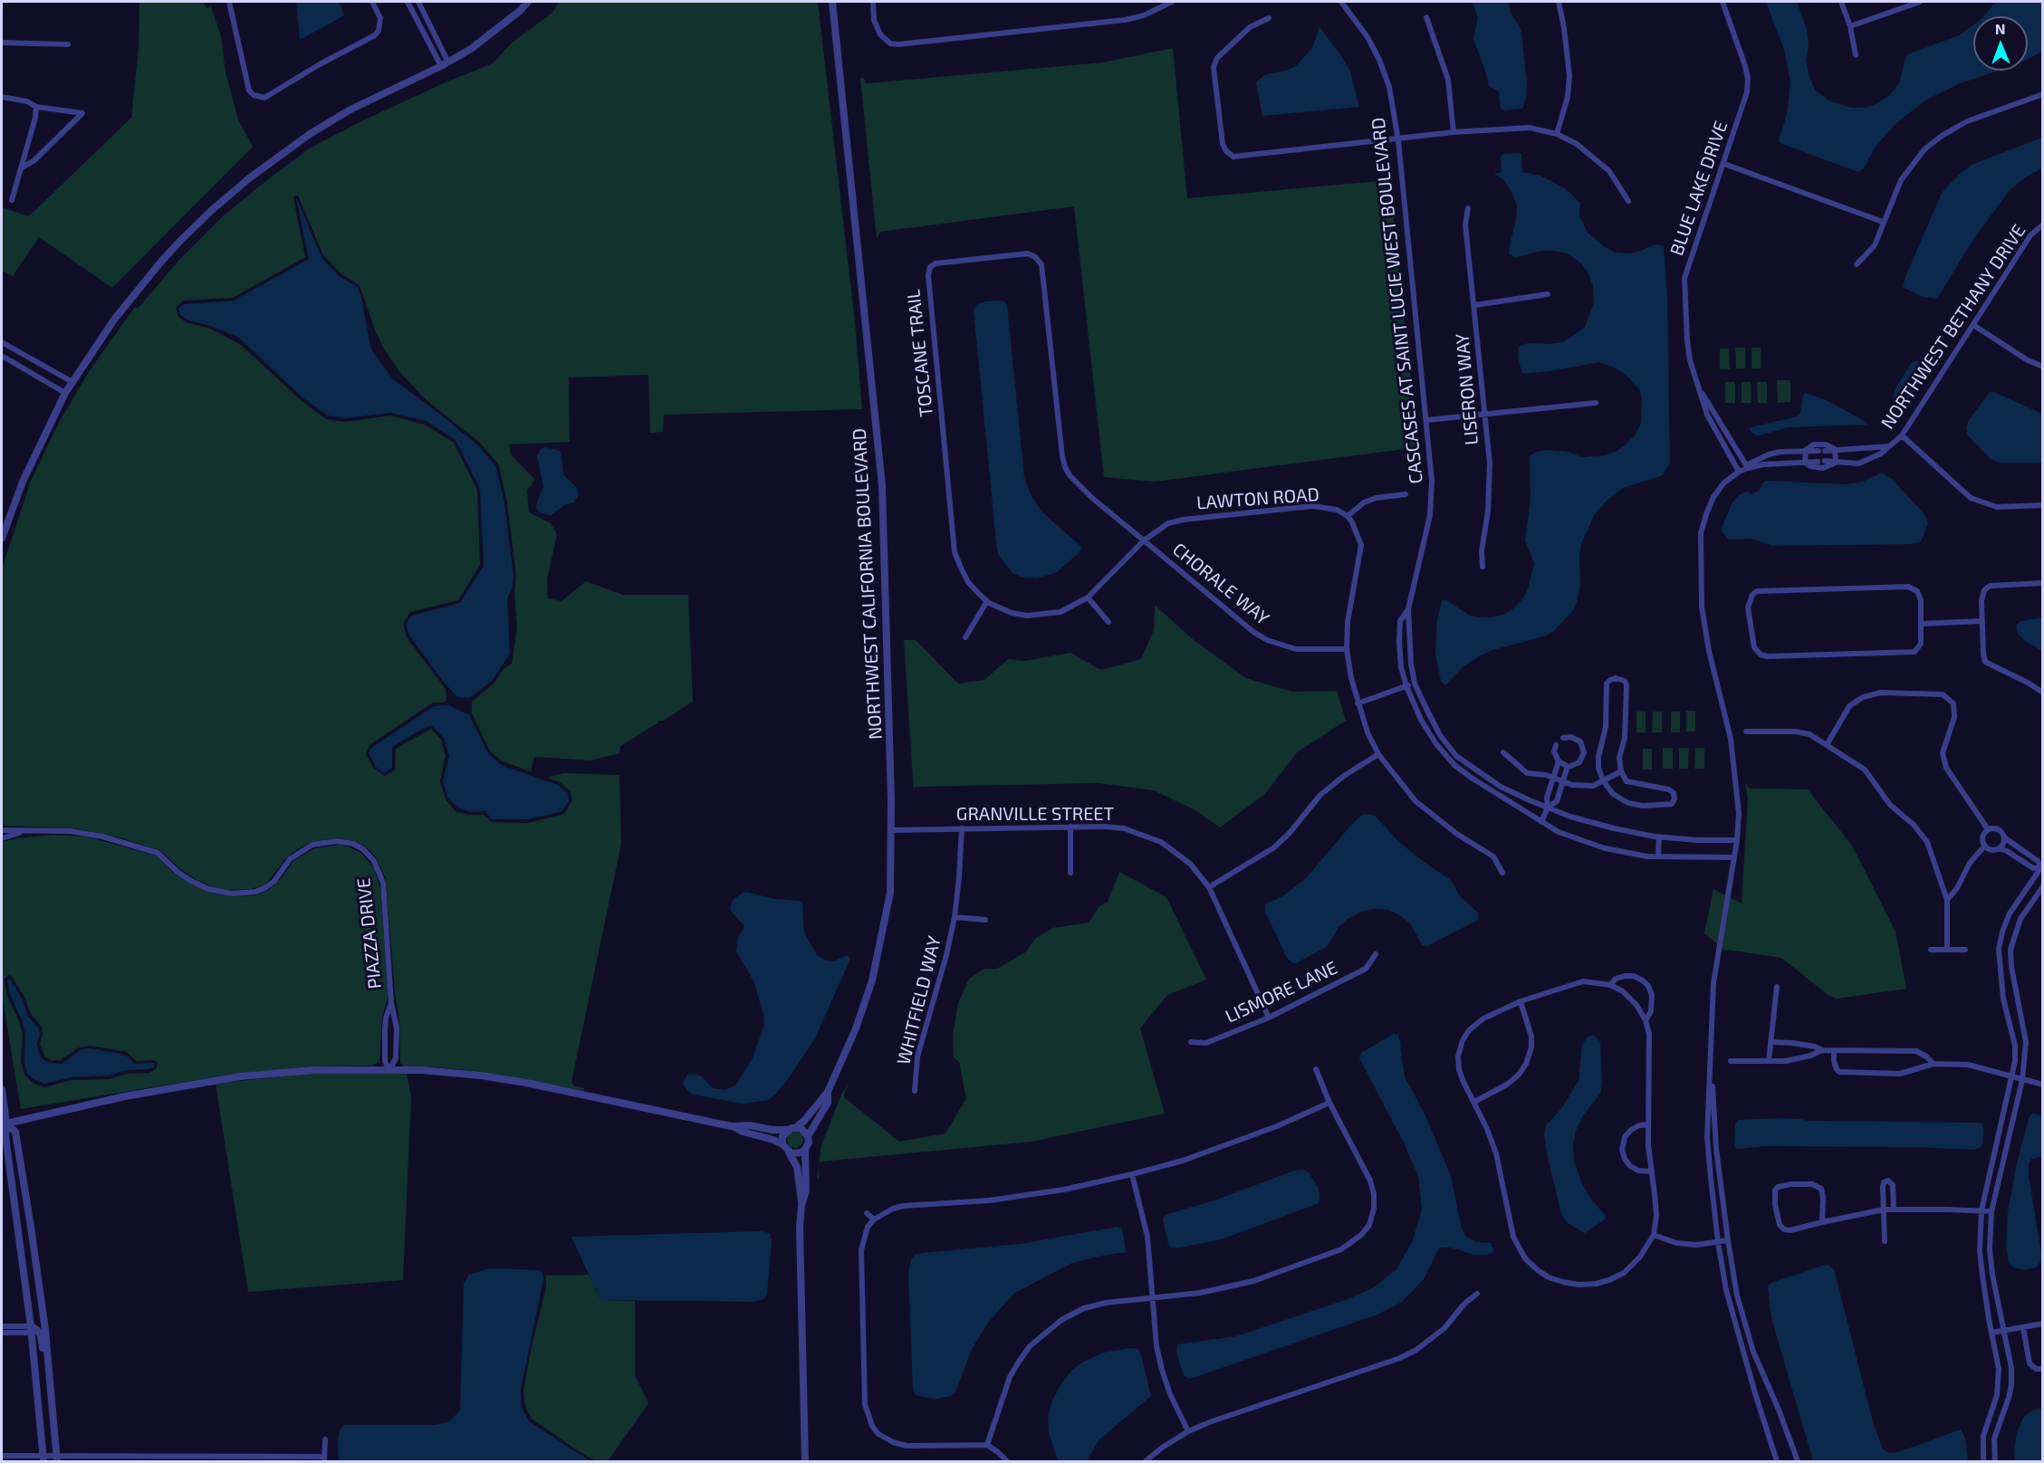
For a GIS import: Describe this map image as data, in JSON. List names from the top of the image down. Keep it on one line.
{"streets":{"street":["BLUE LAKE DRIVE","CASCASES AT SAINT LUCIE WEST BOULEVARD","NORTHWEST BETHANY DRIVE","TOSCANE TRAIL","LISERON WAY","LAWTON ROAD","NORTHWEST CALIFORNIA BOULEVARD","CHORALE WAY","GRANVILLE STREET","PIAZZA DRIVE","LISMORE LANE","WHITFIELD WAY"]},"crossings":[["BLUE LAKE DRIVE","NORTHWEST BETHANY DRIVE"],["CASCASES AT SAINT LUCIE WEST BOULEVARD","NORTHWEST BETHANY DRIVE"],["TOSCANE TRAIL","LAWTON ROAD"],["TOSCANE TRAIL","CHORALE WAY"],["LAWTON ROAD","CHORALE WAY"],["NORTHWEST CALIFORNIA BOULEVARD","GRANVILLE STREET"],["GRANVILLE STREET","LISMORE LANE"],["GRANVILLE STREET","WHITFIELD WAY"]],"north":"top"}
